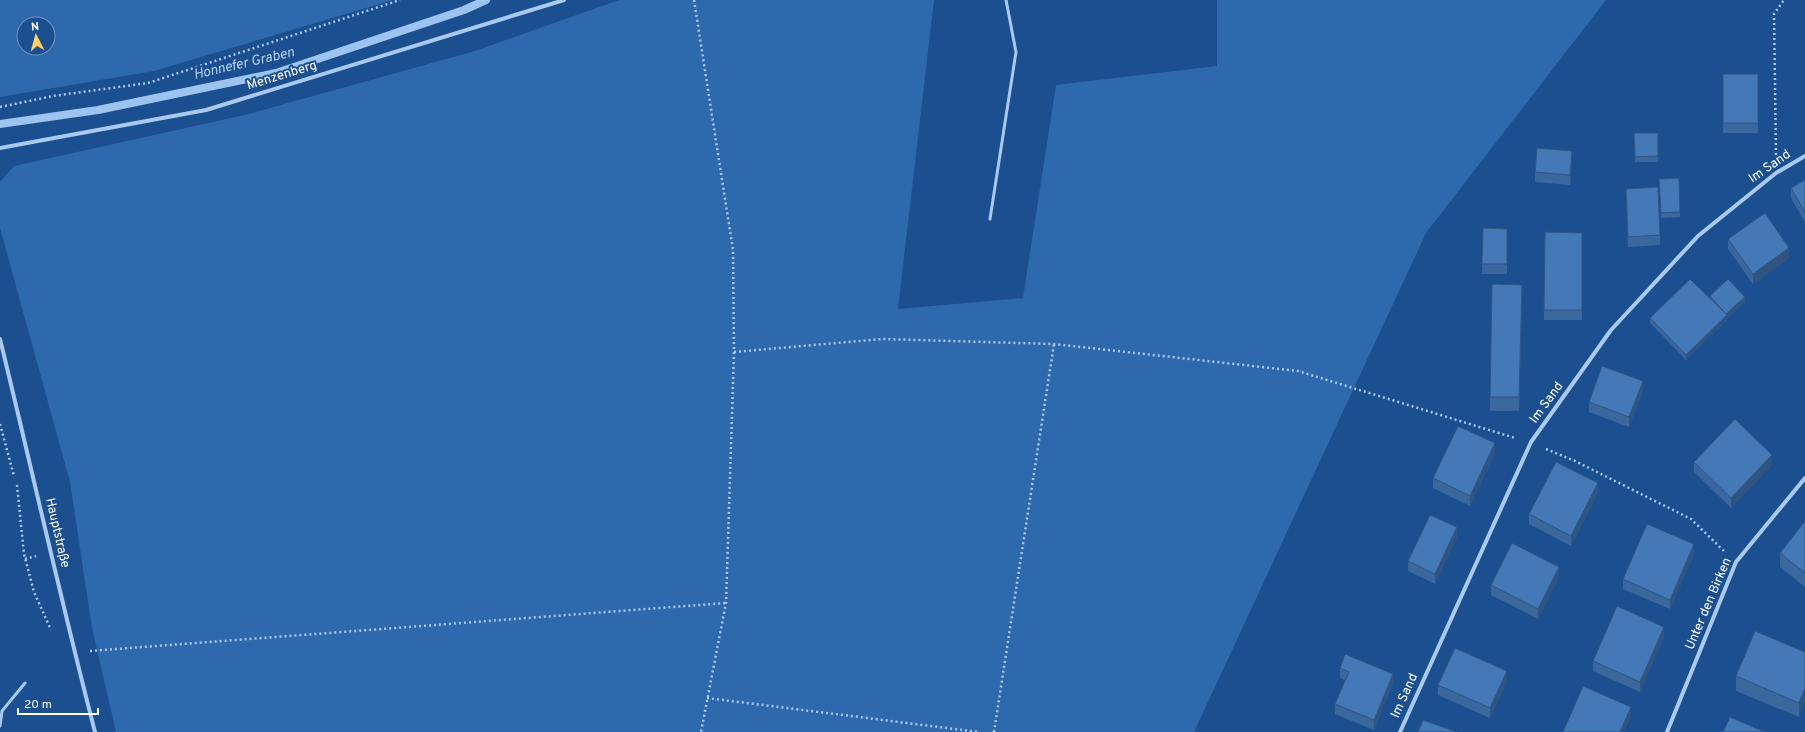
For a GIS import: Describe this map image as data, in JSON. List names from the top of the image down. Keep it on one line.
{"streets":{"street":["Menzenberg","Im Sand","Hauptstraße","Unter den Birken"]},"water":["Honnefer Graben"],"scale_bar":"20 m","north":"top"}
